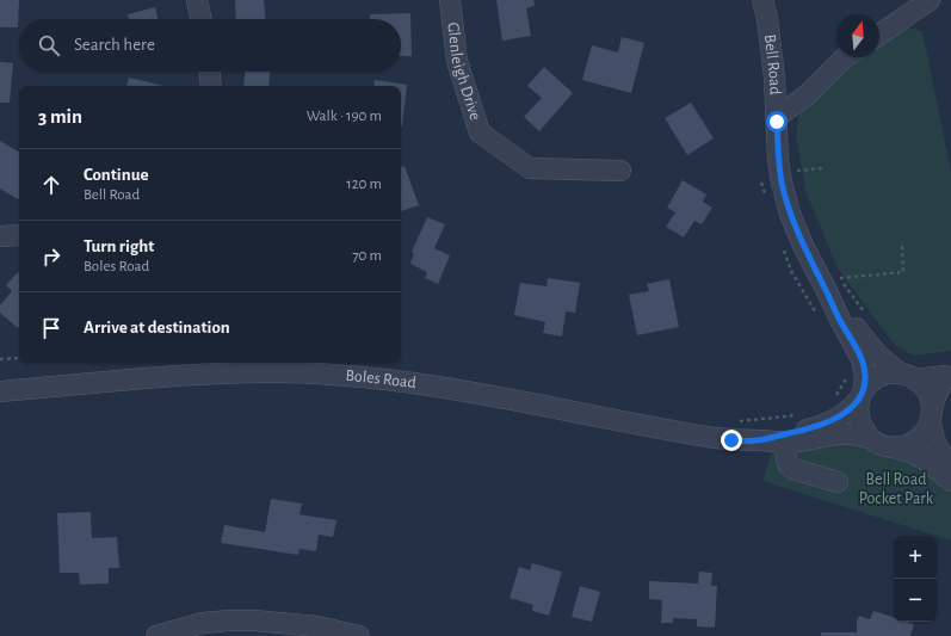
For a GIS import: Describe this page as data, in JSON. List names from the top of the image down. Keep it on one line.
{"streets":{"street":["Bell Road","Glenleigh Drive","Boles Road"]},"crossings":[["Bell Road","Boles Road"]],"parks":["Bell Road Pocket Park"],"north":"top","page":{"search":"Search here","heading":["3 min","Walk · 190 m"],"list":[["Continue","Bell Road","120 m"],["Turn right","Boles Road","70 m"],"Arrive at destination"],"map_buttons":["+","−"]}}
